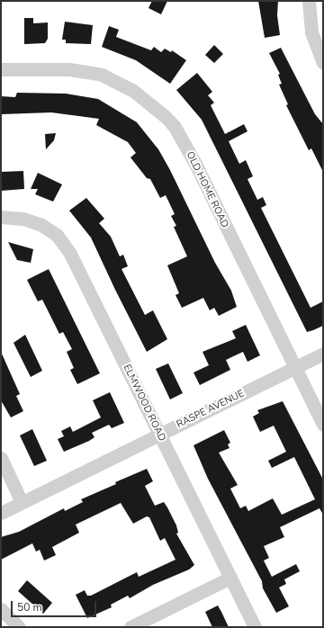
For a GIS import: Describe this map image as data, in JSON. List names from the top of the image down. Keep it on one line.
{"streets":{"street":["OLD HOME ROAD","ELMWOOD ROAD","RASPE AVENUE"]},"crossings":[["OLD HOME ROAD","RASPE AVENUE"],["ELMWOOD ROAD","RASPE AVENUE"]],"scale_bar":"50 m"}
